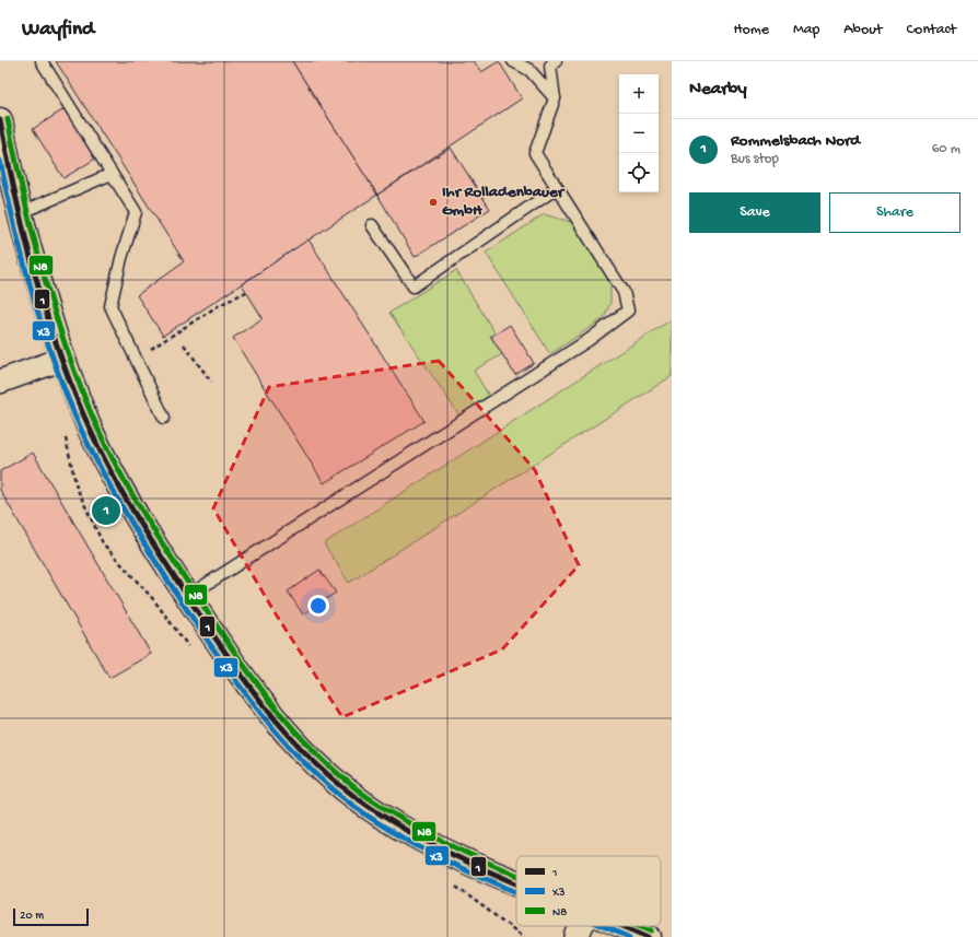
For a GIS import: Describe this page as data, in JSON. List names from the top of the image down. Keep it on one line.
{"places":["Ihr Rolladenbauer GmbH"],"lines":["transit line N8","transit line 1","transit line X3"],"legend":["1","X3","N8"],"scale_bar":"20 m","page":{"header":"Wayfind","nav":["Home","Map","About","Contact"],"heading":"Nearby","map_buttons":["+","−"],"list":[{"mark":"1","name":"Rommelsbach Nord","note":"Bus stop","value":"60 m"}],"buttons":["Save","Share"],"pins":"1","scale":"20 m"}}
